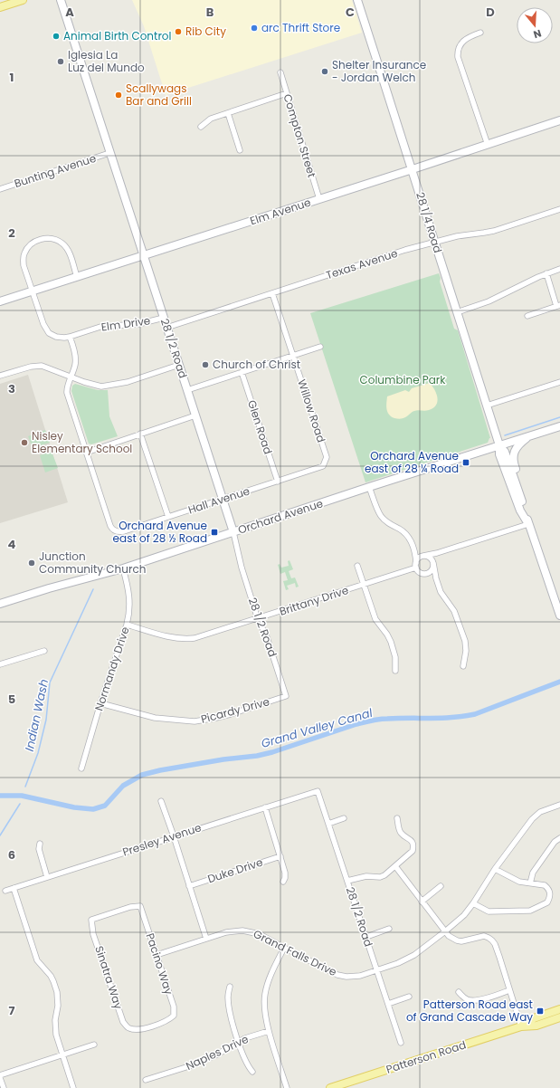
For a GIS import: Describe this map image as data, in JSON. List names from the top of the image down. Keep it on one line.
{"streets":{"main road":["Patterson Road"],"street":["Compton Street","Bunting Avenue","Elm Avenue","28 1/4 Road","Texas Avenue","Elm Drive","28 1/2 Road","Willow Road","Glen Road","Hall Avenue","Orchard Avenue","Brittany Drive","Normandy Drive","Picardy Drive","Presley Avenue","Duke Drive","Grand Falls Drive","Pacino Way","Sinatra Way","Naples Drive"]},"crossings":[["Compton Street","Elm Avenue"],["Bunting Avenue","28 1/2 Road"],["Elm Avenue","28 1/4 Road"],["Elm Avenue","Elm Drive"],["Elm Avenue","28 1/2 Road"],["28 1/4 Road","Texas Avenue"],["28 1/4 Road","Orchard Avenue"],["Texas Avenue","28 1/2 Road"],["Texas Avenue","Willow Road"],["Elm Drive","28 1/2 Road"],["28 1/2 Road","Hall Avenue"],["28 1/2 Road","Orchard Avenue"],["28 1/2 Road","Brittany Drive"],["28 1/2 Road","Picardy Drive"],["28 1/2 Road","Presley Avenue"],["28 1/2 Road","Grand Falls Drive"],["Willow Road","Hall Avenue"],["Glen Road","Hall Avenue"],["Orchard Avenue","Normandy Drive"],["Brittany Drive","Normandy Drive"],["Normandy Drive","Picardy Drive"],["Grand Falls Drive","Pacino Way"],["Pacino Way","Sinatra Way"]],"water":["Indian Wash","Grand Valley Canal"],"parks":["Columbine Park"],"places":{"other":["arc Thrift Store","Rib City","Animal Birth Control","Iglesia La Luz del Mundo","Shelter Insurance - Jordan Welch","Scallywags Bar and Grill","Church of Christ","Nisley Elementary School","Junction Community Church"],"transit":["Orchard Avenue east of 28 ¼ Road","Orchard Avenue east of 28 ½ Road","Patterson Road east of Grand Cascade Way"]},"north":"bottom","grid":{"columns":["A","B","C","D"],"rows":["1","2","3","4","5","6","7"]}}
